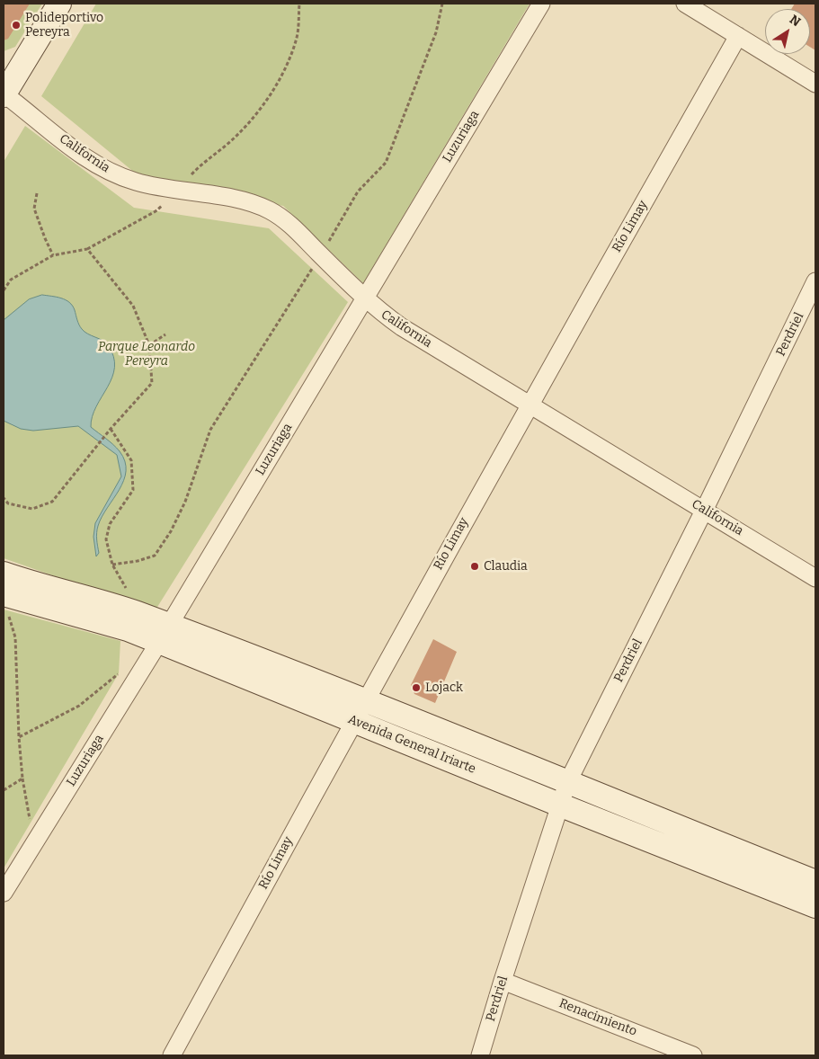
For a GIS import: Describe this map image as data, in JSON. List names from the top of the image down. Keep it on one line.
{"streets":{"main road":["Avenida General Iriarte"],"street":["Luzuriaga","California","Río Limay","Perdriel","Renacimiento"]},"crossings":[["Luzuriaga","California"],["Luzuriaga","Avenida General Iriarte"],["California","Río Limay"],["California","Perdriel"],["Río Limay","Avenida General Iriarte"],["Perdriel","Avenida General Iriarte"],["Perdriel","Renacimiento"]],"parks":["Parque Leonardo Pereyra"],"places":["Polideportivo Pereyra","Claudia","Lojack"],"north":"top right"}
